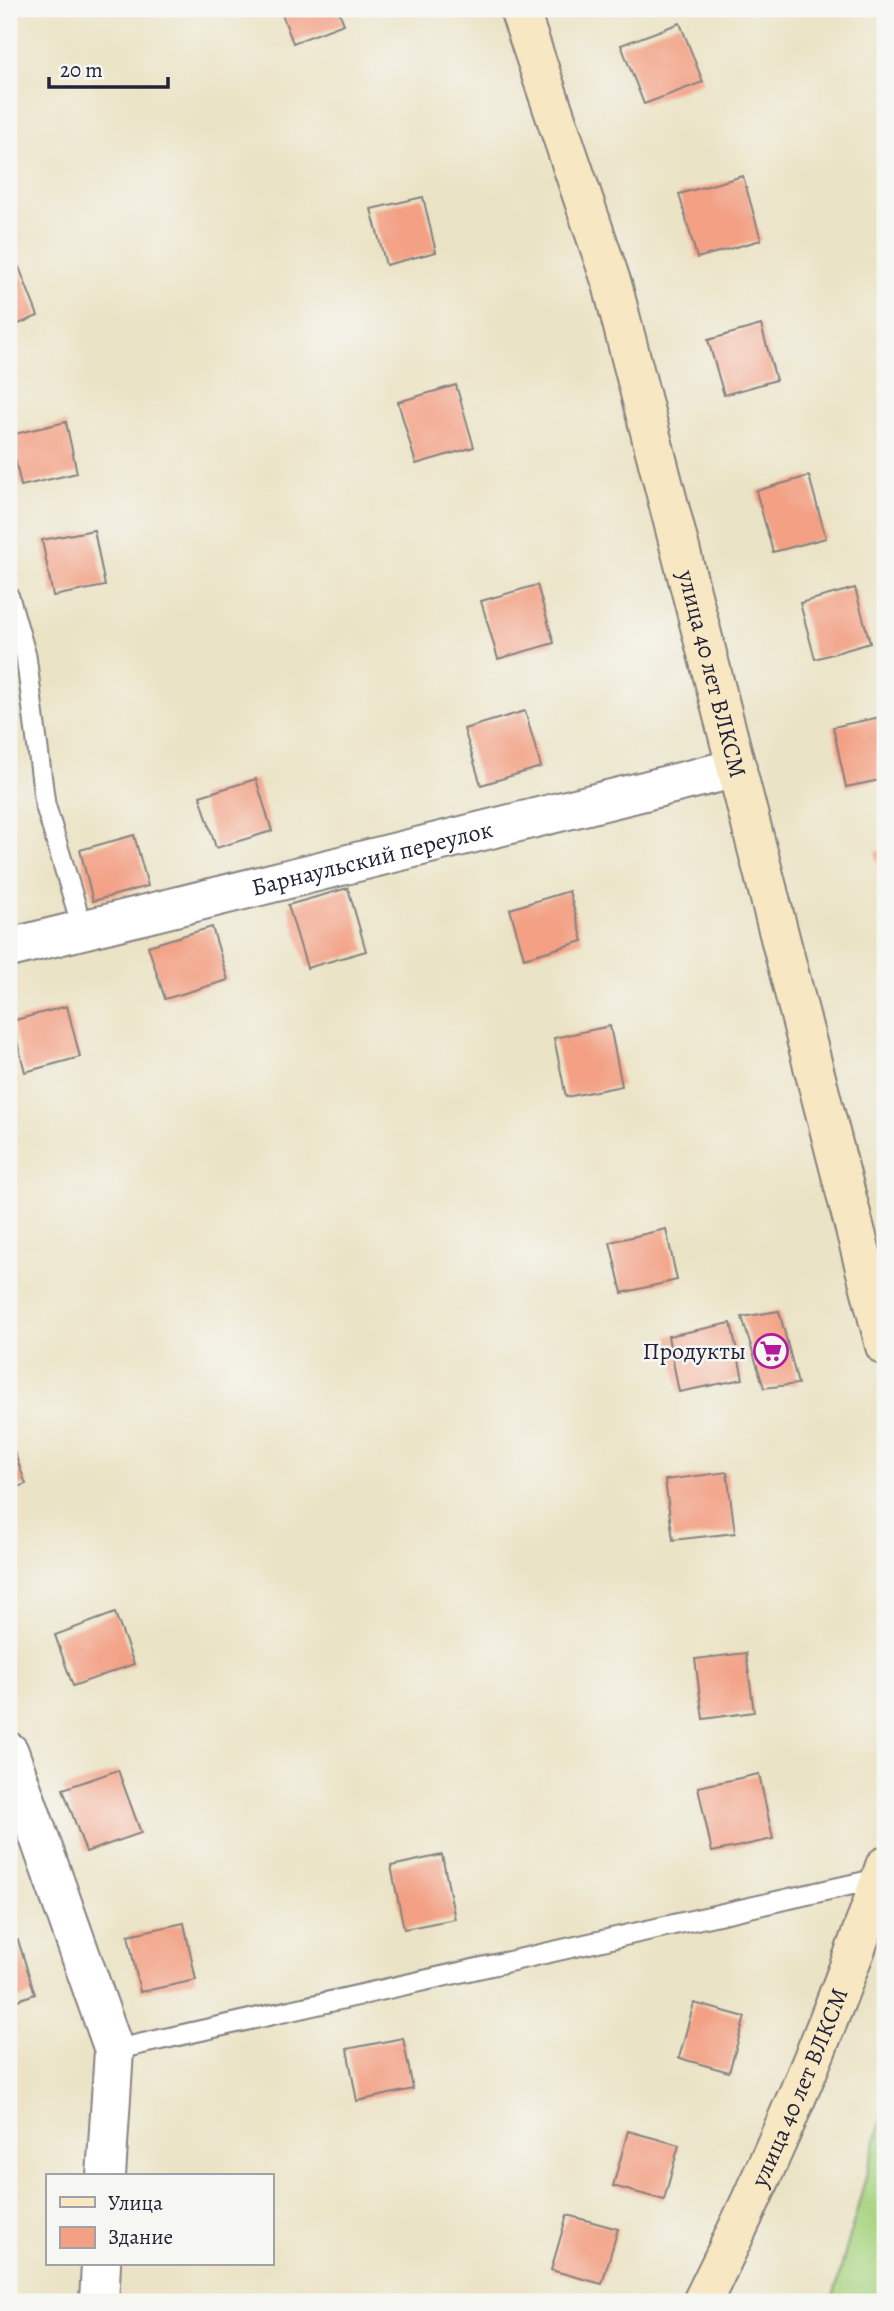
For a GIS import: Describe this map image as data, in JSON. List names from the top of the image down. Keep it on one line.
{"streets":{"street":["улица 40 лет ВЛКСМ","Барнаульский переулок"]},"crossings":[["улица 40 лет ВЛКСМ","Барнаульский переулок"]],"places":{"supermarket":["Продукты"]},"legend":["Улица","Здание"],"scale_bar":"20 m"}
